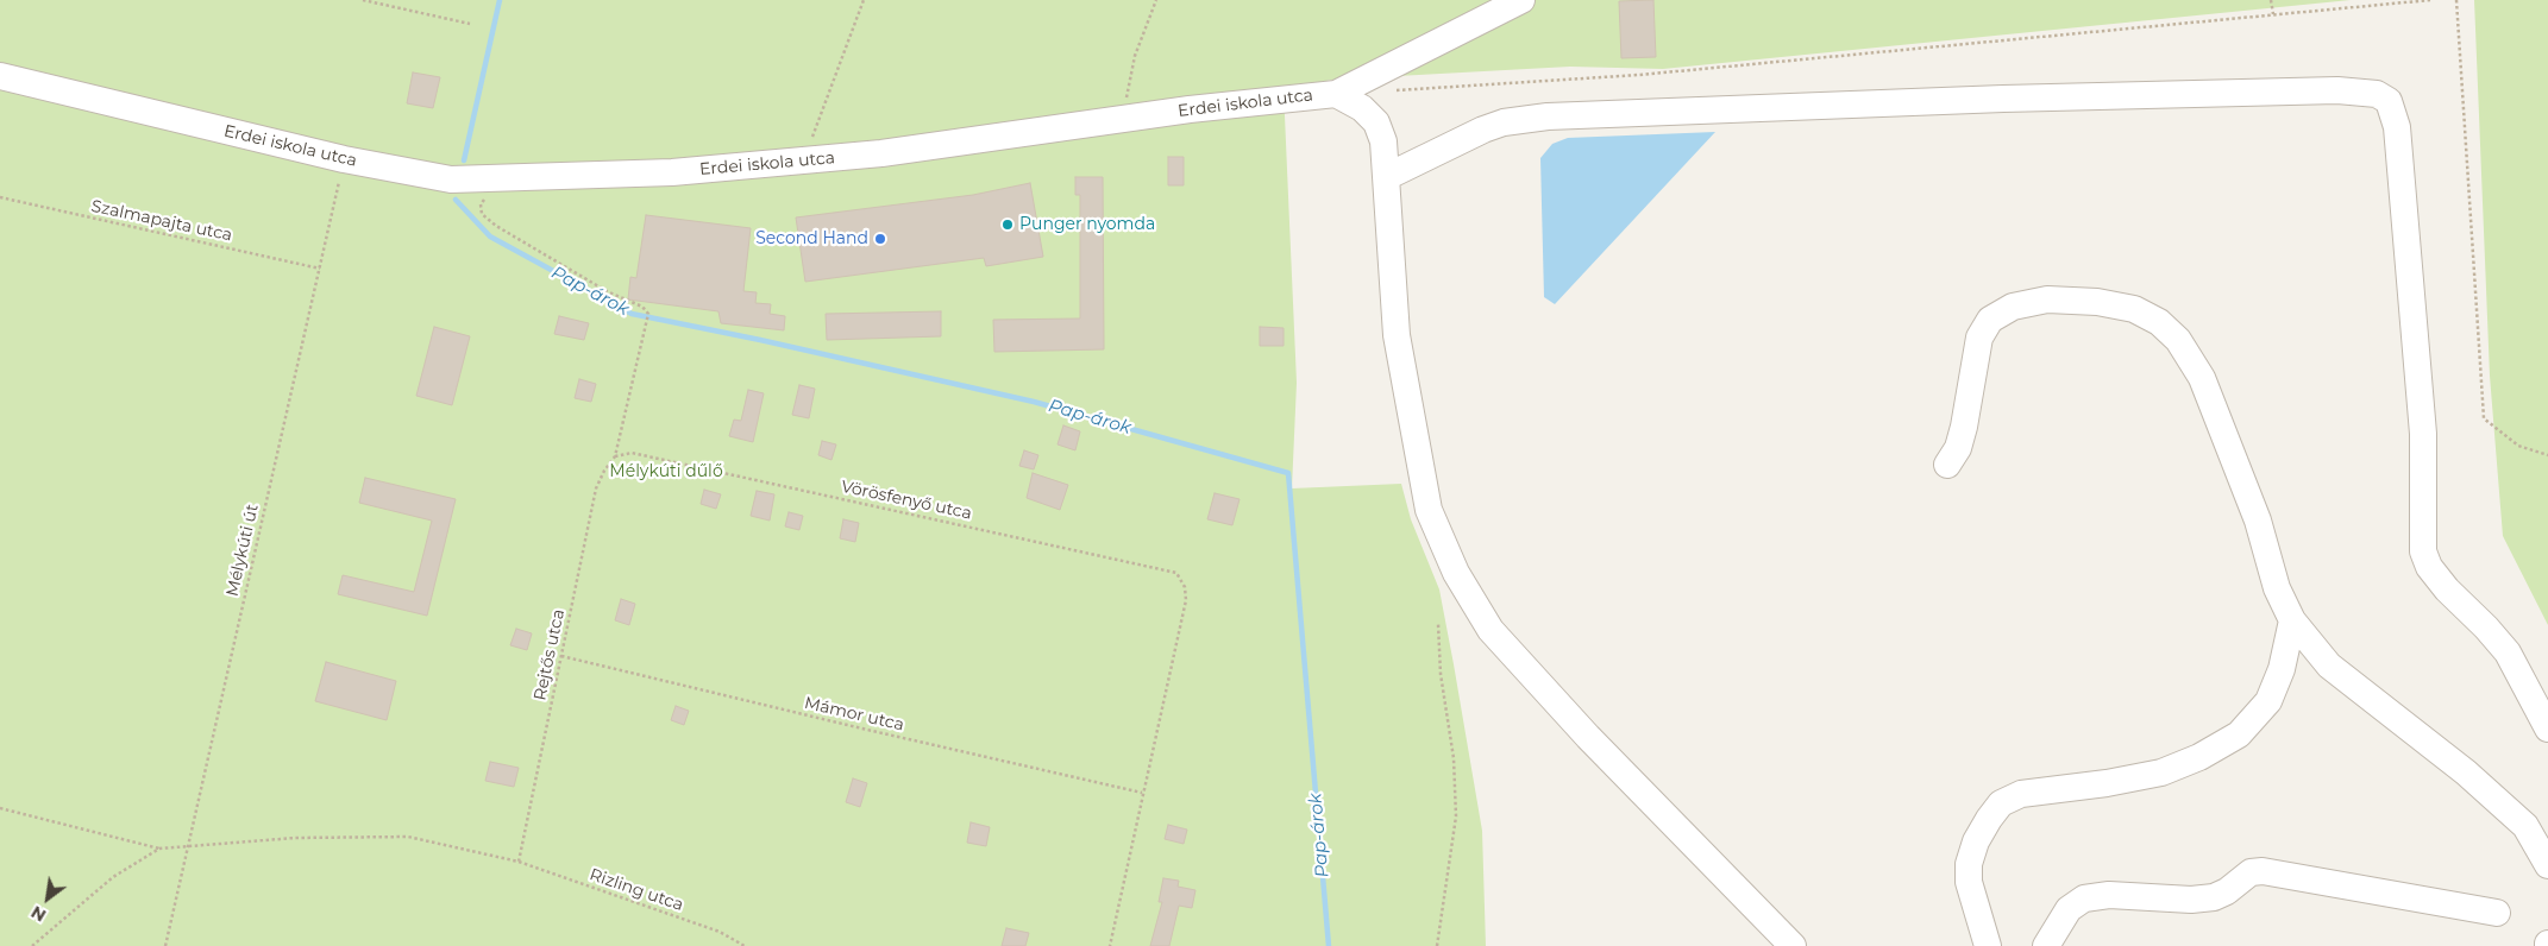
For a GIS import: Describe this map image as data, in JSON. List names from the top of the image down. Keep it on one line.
{"streets":{"street":["Erdei iskola utca"],"path":["Szalmapajta utca","Vörösfenyő utca","Mélykúti út","Rejtős utca","Mámor utca","Rizling utca"]},"crossings":[["Erdei iskola utca","Mélykúti út"],["Szalmapajta utca","Mélykúti út"],["Vörösfenyő utca","Rejtős utca"],["Vörösfenyő utca","Mámor utca"],["Mélykúti út","Rizling utca"],["Rejtős utca","Mámor utca"],["Rejtős utca","Rizling utca"]],"water":["Pap-árok"],"parks":["Mélykúti dűlő"],"places":["Punger nyomda","Second Hand"],"north":"bottom left"}
